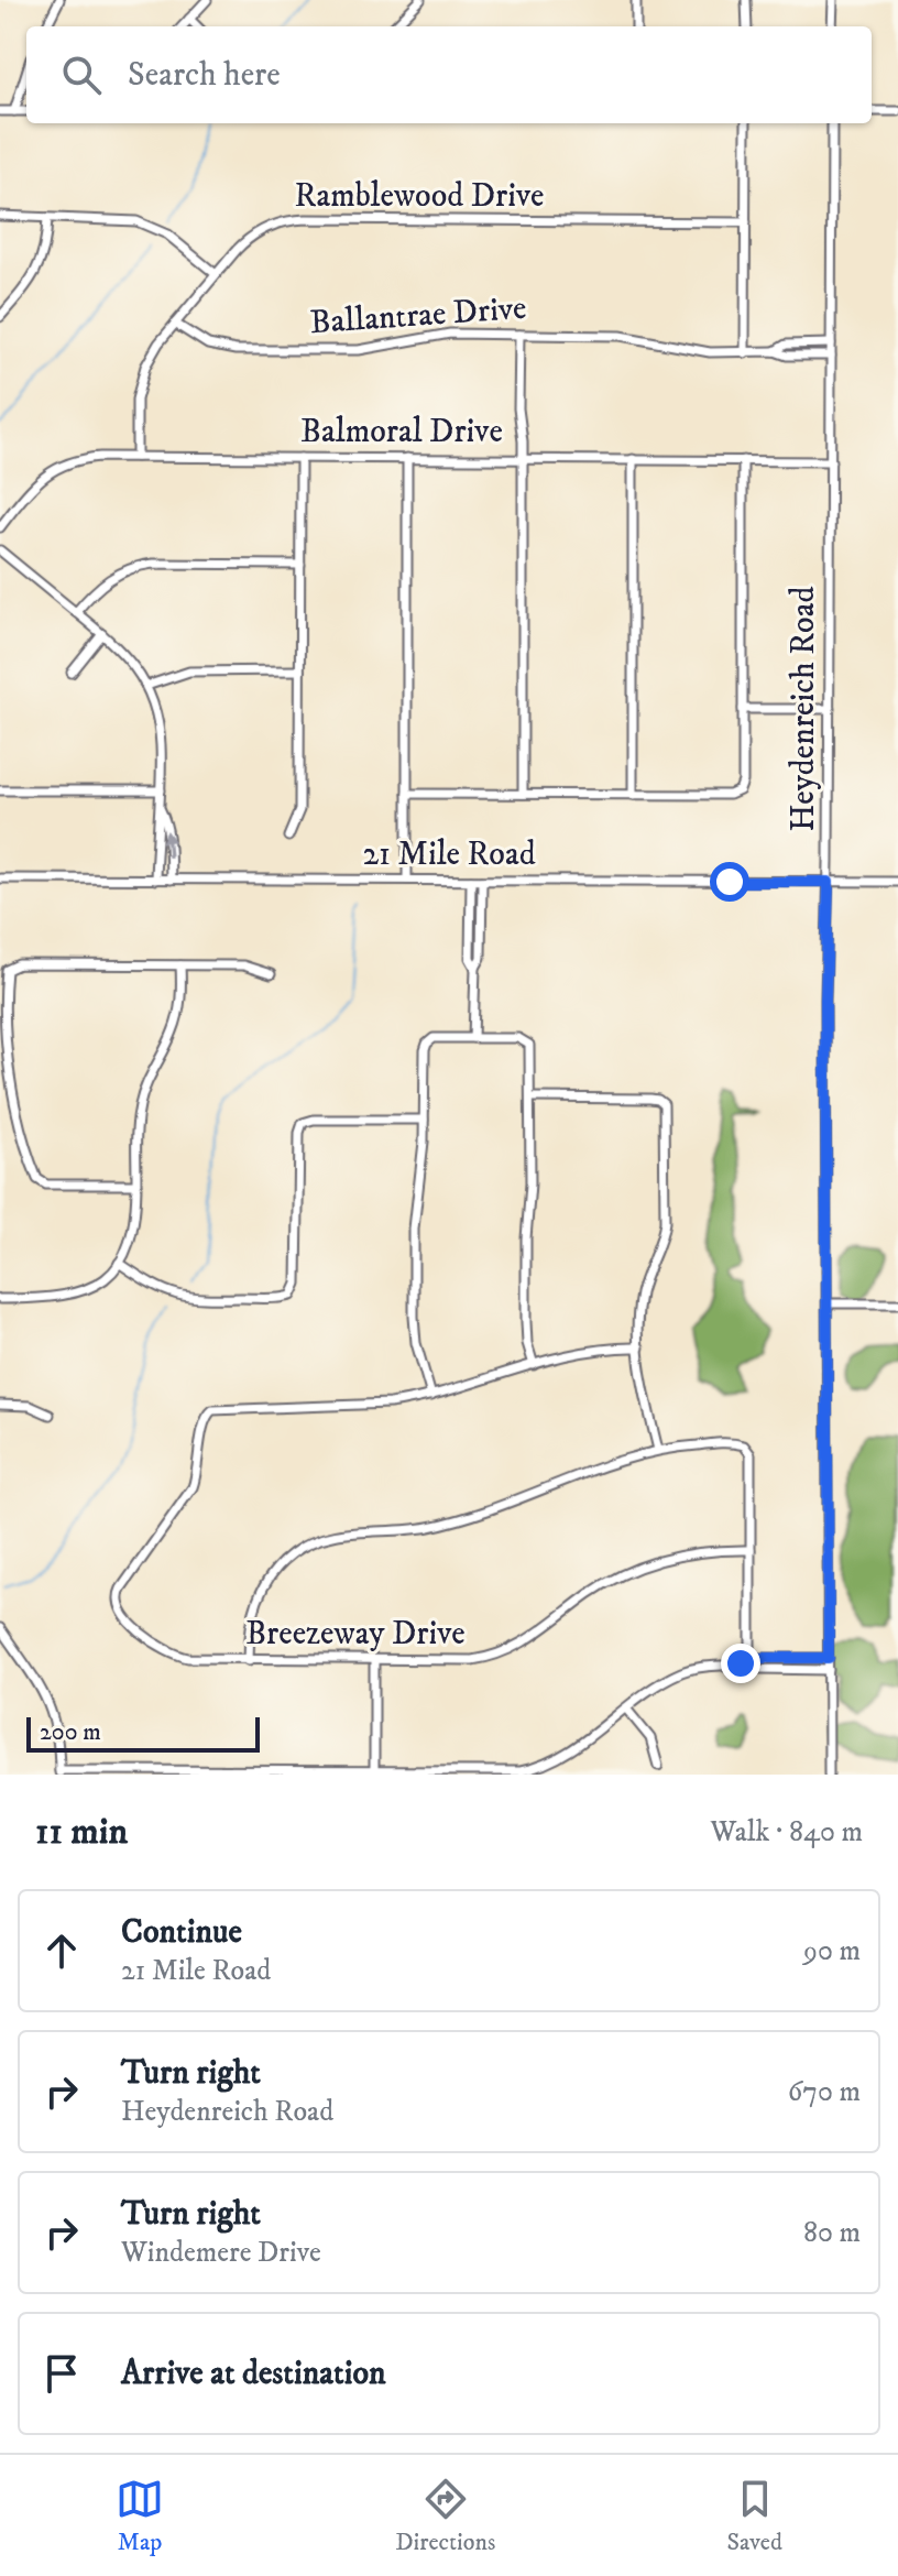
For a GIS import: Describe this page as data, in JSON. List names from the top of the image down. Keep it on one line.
{"streets":{"street":["Ramblewood Drive","Ballantrae Drive","Balmoral Drive","Heydenreich Road","21 Mile Road","Breezeway Drive"]},"crossings":[["Ramblewood Drive","Ballantrae Drive"],["Ramblewood Drive","Balmoral Drive"],["Ballantrae Drive","Heydenreich Road"],["Balmoral Drive","Heydenreich Road"],["Heydenreich Road","21 Mile Road"]],"scale_bar":"200 m","page":{"search":"Search here","scale":"200 m","heading":["11 min","Walk · 840 m"],"list":[["Continue","21 Mile Road","90 m"],["Turn right","Heydenreich Road","670 m"],["Turn right","Windemere Drive","80 m"],"Arrive at destination"],"nav":["Map","Directions","Saved"]}}
